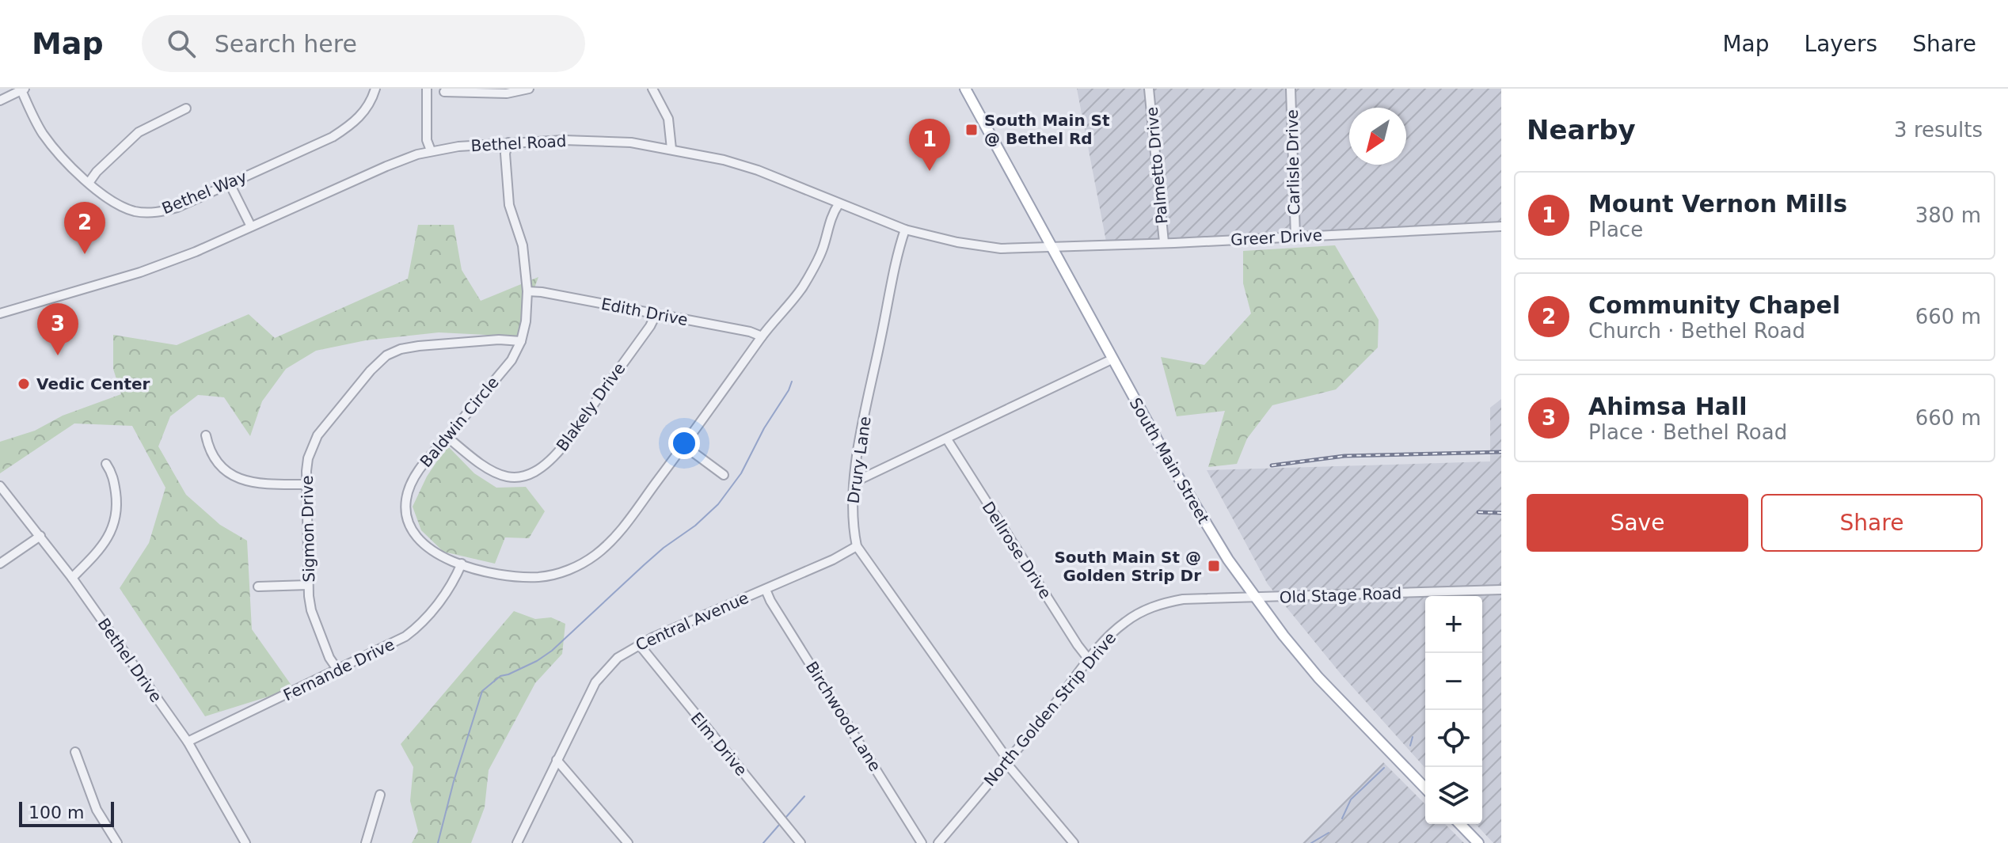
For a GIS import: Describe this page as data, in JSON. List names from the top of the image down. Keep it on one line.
{"streets":{"main road":["South Main Street"],"street":["Bethel Road","Carlisle Drive","Palmetto Drive","Bethel Way","Greer Drive","Edith Drive","Blakely Drive","Baldwin Circle","Drury Lane","Sigmon Drive","Dellrose Drive","Old Stage Road","Central Avenue","Bethel Drive","Fernande Drive","North Golden Strip Drive","Birchwood Lane","Elm Drive"]},"crossings":[["Bethel Road","Greer Drive"],["Bethel Road","Baldwin Circle"],["Bethel Road","Drury Lane"],["Bethel Road","South Main Street"],["Carlisle Drive","Greer Drive"],["Palmetto Drive","Greer Drive"],["Greer Drive","South Main Street"],["Edith Drive","Blakely Drive"],["Edith Drive","Baldwin Circle"],["Blakely Drive","Baldwin Circle"],["Baldwin Circle","Sigmon Drive"],["Baldwin Circle","Fernande Drive"],["Drury Lane","Central Avenue"],["Drury Lane","North Golden Strip Drive"],["South Main Street","Old Stage Road"],["South Main Street","North Golden Strip Drive"],["Sigmon Drive","Fernande Drive"],["Dellrose Drive","North Golden Strip Drive"],["Old Stage Road","North Golden Strip Drive"],["Central Avenue","Birchwood Lane"],["Central Avenue","Elm Drive"],["Bethel Drive","Fernande Drive"]],"places":{"transit":["South Main St @ Bethel Rd","South Main St @ Golden Strip Dr"],"other":["Vedic Center"]},"scale_bar":"100 m","north":"bottom left","page":{"header":"Map","search":"Search here","nav":["Map","Layers","Share"],"heading":["Nearby","3 results"],"pins":["1","2","3"],"list":[{"mark":"1","name":"Mount Vernon Mills","note":"Place","value":"380 m"},{"mark":"2","name":"Community Chapel","note":"Church · Bethel Road","value":"660 m"},{"mark":"3","name":"Ahimsa Hall","note":"Place · Bethel Road","value":"660 m"}],"buttons":["Save","Share"],"map_buttons":["+","−"],"scale":"100 m"}}
